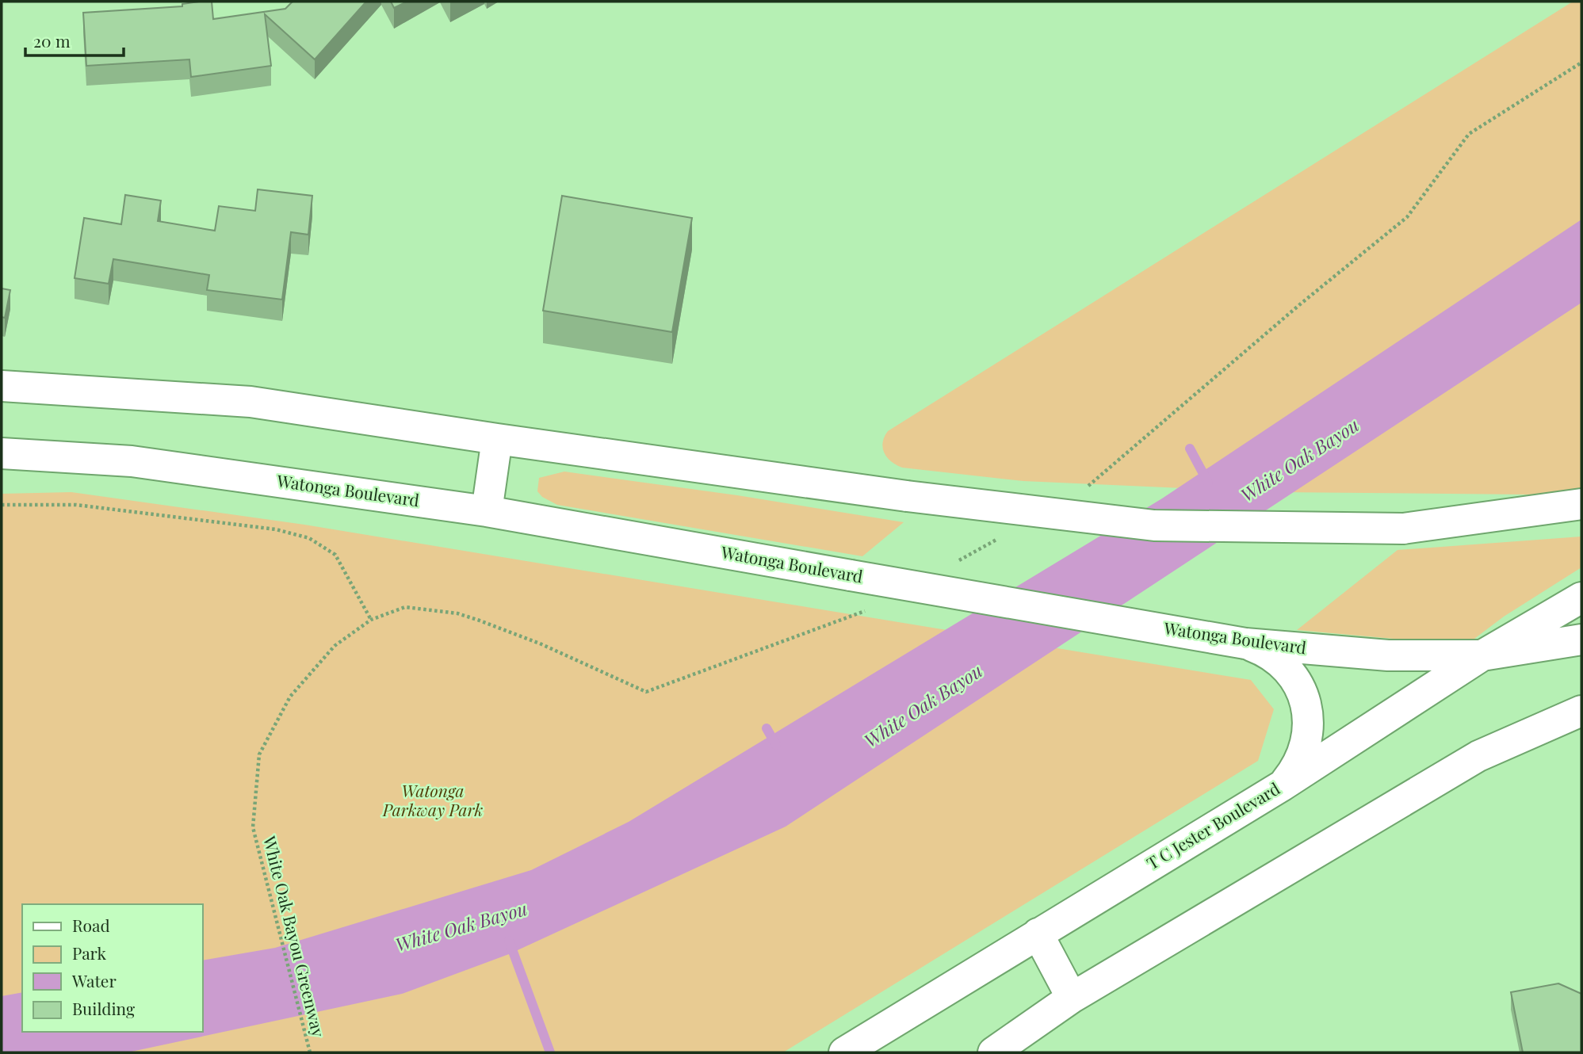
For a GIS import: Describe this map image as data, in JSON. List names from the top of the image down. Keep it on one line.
{"streets":{"main road":["Watonga Boulevard","T C Jester Boulevard"],"path":["White Oak Bayou Greenway"]},"crossings":[["Watonga Boulevard","T C Jester Boulevard"]],"water":["White Oak Bayou"],"parks":["Watonga Parkway Park"],"legend":["Road","Park","Water","Building"],"scale_bar":"20 m"}
